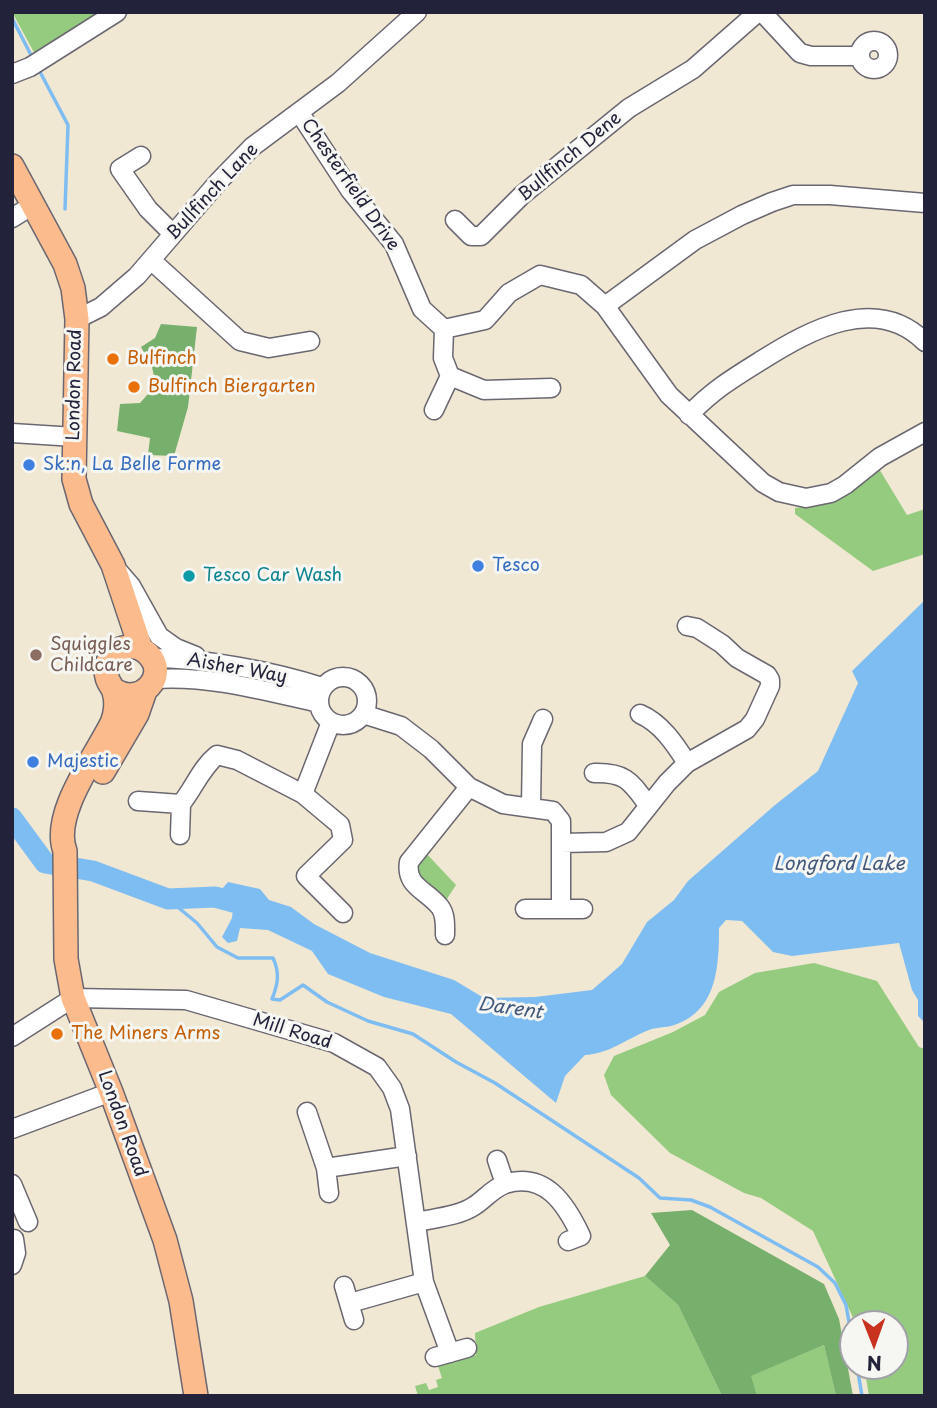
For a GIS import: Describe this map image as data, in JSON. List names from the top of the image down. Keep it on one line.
{"streets":{"main road":["London Road"],"street":["Bullfinch Dene","Chesterfield Drive","Bullfinch Lane","Aisher Way","Mill Road"]},"crossings":[["Chesterfield Drive","Bullfinch Lane"],["Bullfinch Lane","London Road"],["London Road","Aisher Way"],["London Road","Mill Road"]],"water":["Longford Lake","Darent"],"places":["Bulfinch","Bulfinch Biergarten","Sk:n, La Belle Forme","Tesco","Tesco Car Wash","Squiggles Childcare","Majestic","The Miners Arms"],"north":"bottom"}
